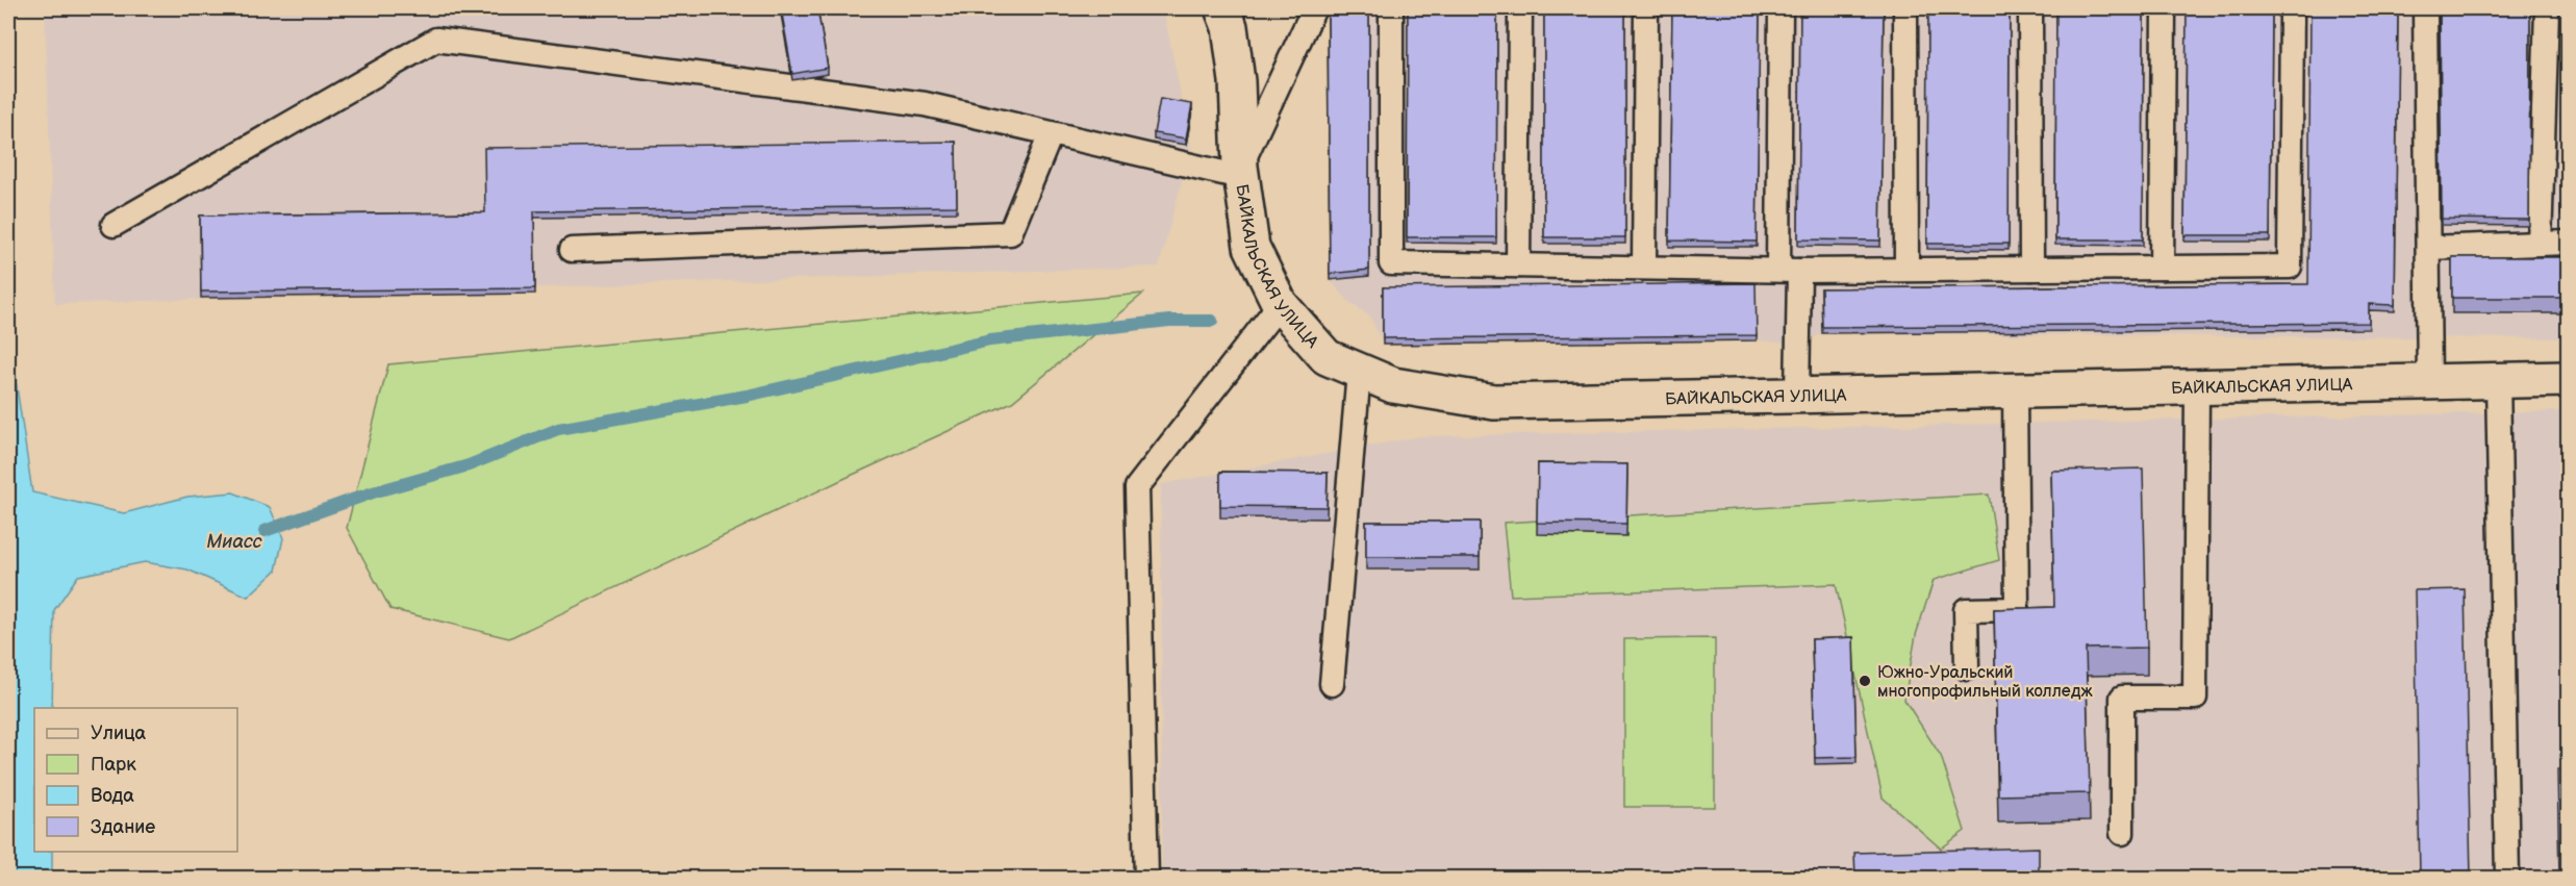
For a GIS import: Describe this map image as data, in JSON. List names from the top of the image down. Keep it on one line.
{"streets":{"street":["БАЙКАЛЬСКАЯ УЛИЦА"]},"water":["Миасс"],"places":["Южно-Уральский многопрофильный колледж"],"legend":["Улица","Парк","Вода","Здание"]}
